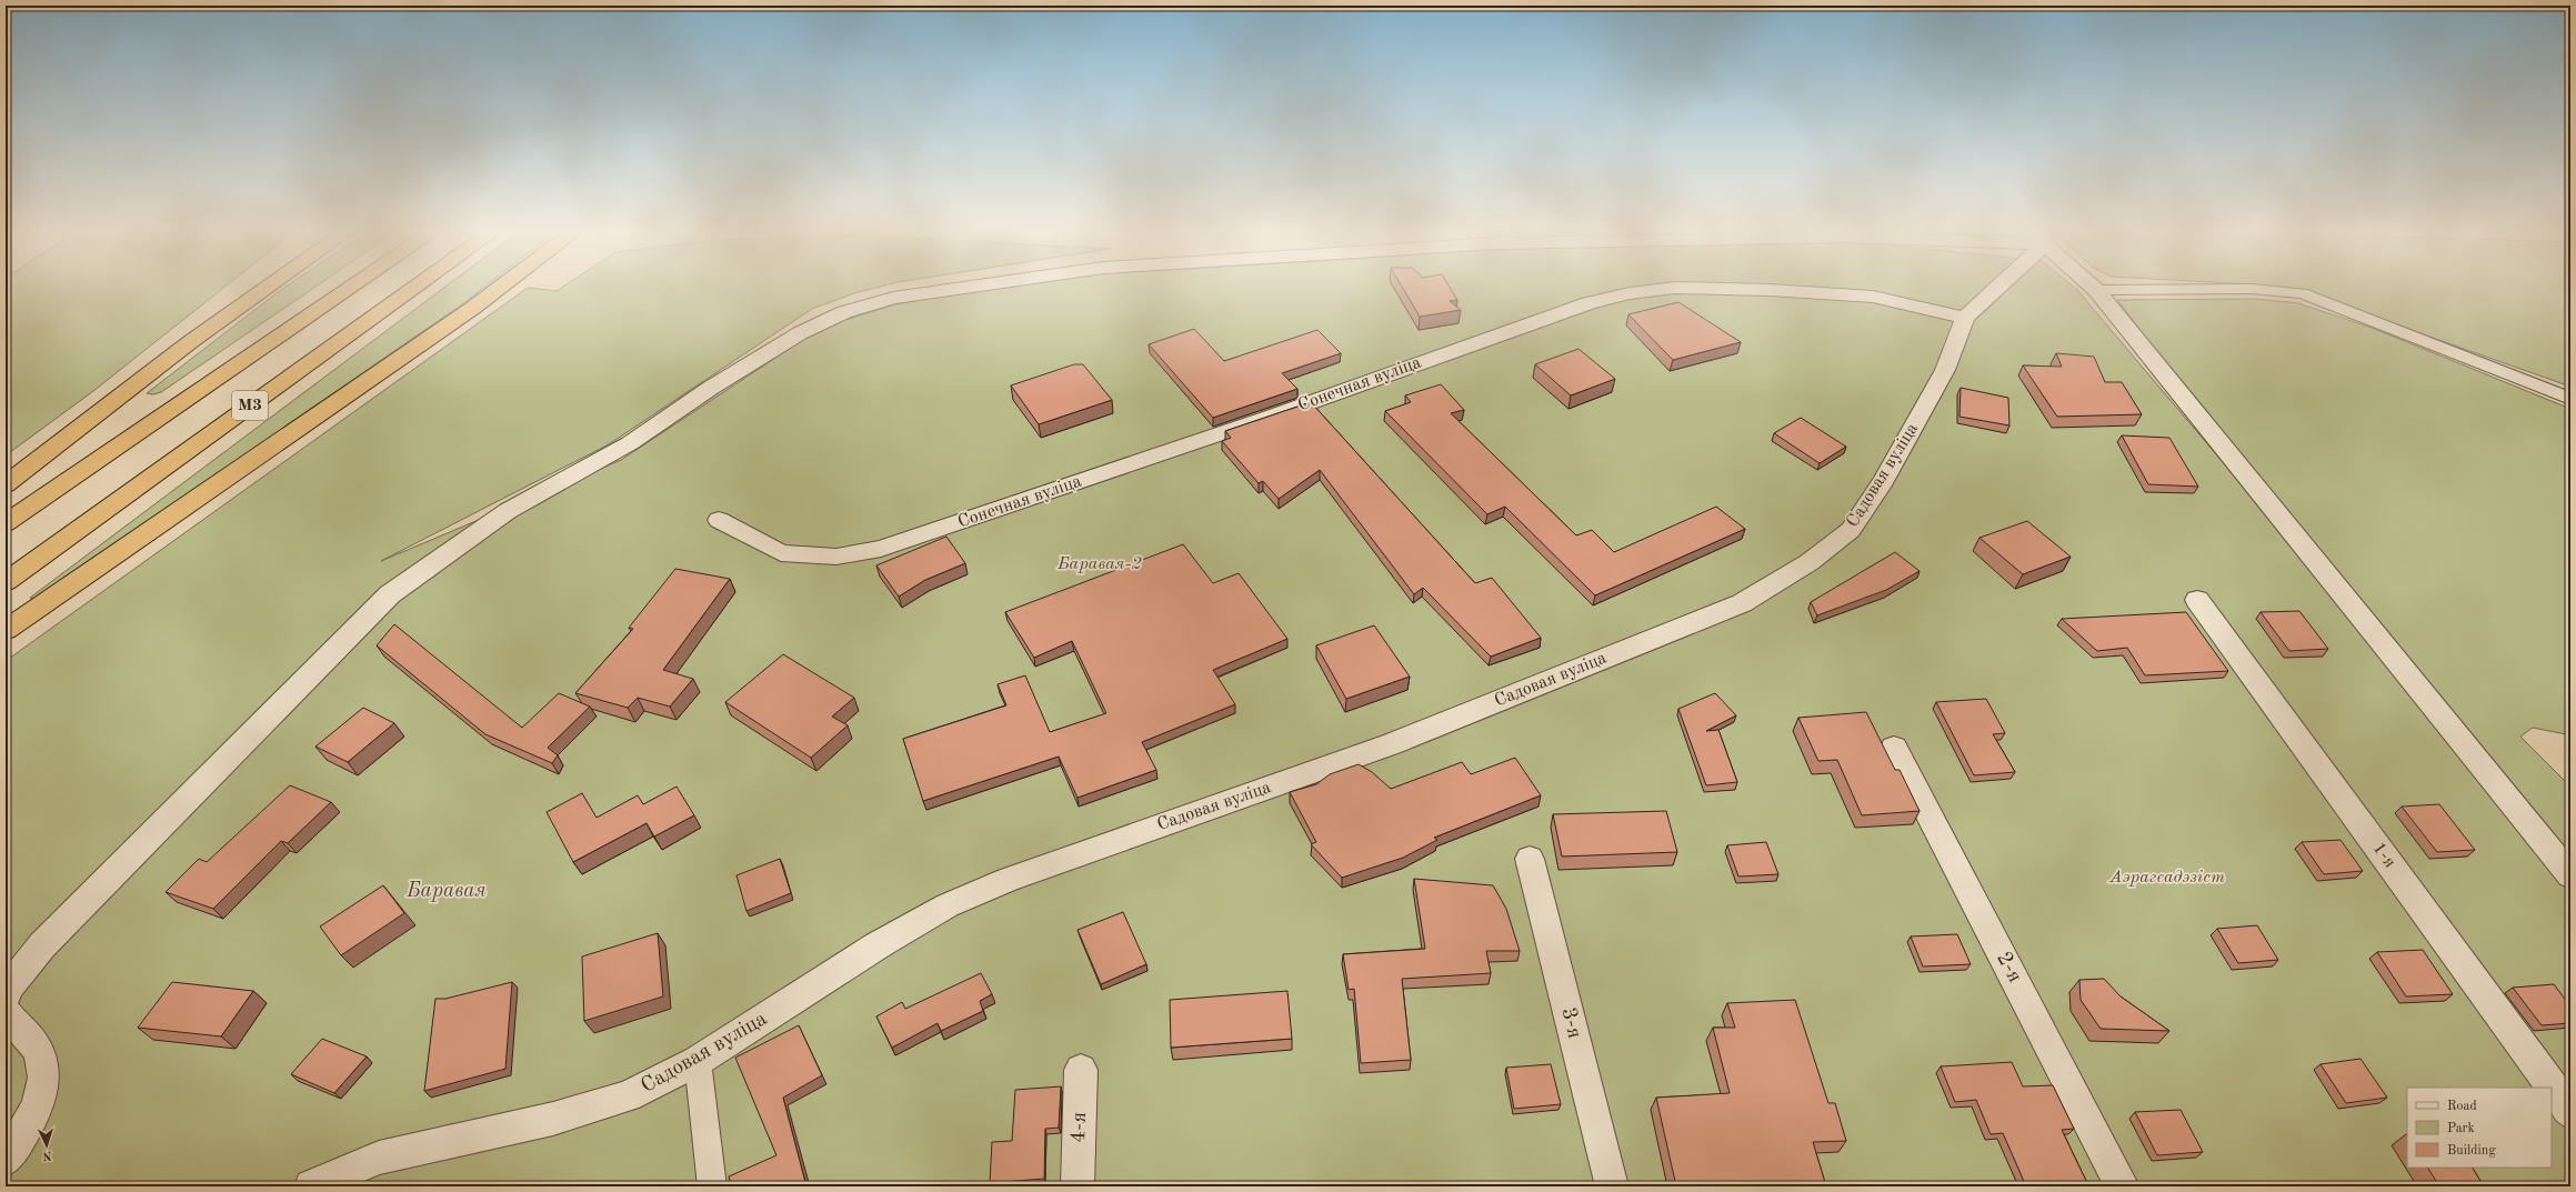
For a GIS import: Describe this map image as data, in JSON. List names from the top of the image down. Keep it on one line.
{"streets":{"highway":["М3"],"street":["Сонечная вуліца","Садовая вуліца","1-я","2-я","3-я","4-я"]},"crossings":[["Сонечная вуліца","Садовая вуліца"]],"parks":["Баравая-2","Аэрагеадэзіст","Баравая"],"legend":["Road","Park","Building"],"north":"bottom"}
